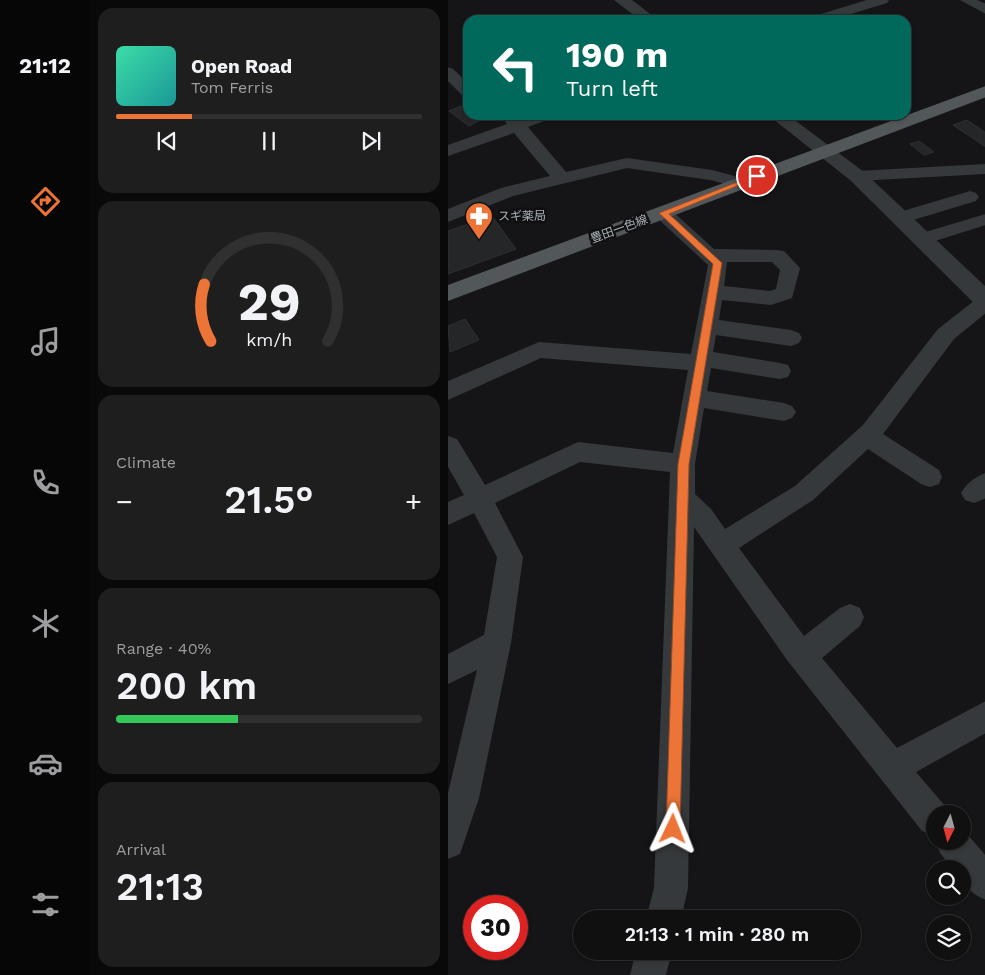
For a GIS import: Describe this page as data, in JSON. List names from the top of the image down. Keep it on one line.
{"streets":{"main road":["豊田一色線"]},"places":{"pharmacy":["スギ薬局"]},"north":"bottom","page":{"tabs":"21:12","turn":["190 m","Turn left"],"song":["Open Road","Tom Ferris"],"tile":["Climate",["Range · 40%","200 km"],["Arrival","21:13"]],"heat":["−","21.5°","+"],"limit":"30","trip":"21:13 · 1 min · 280 m","gauge":["29","km/h"]}}
